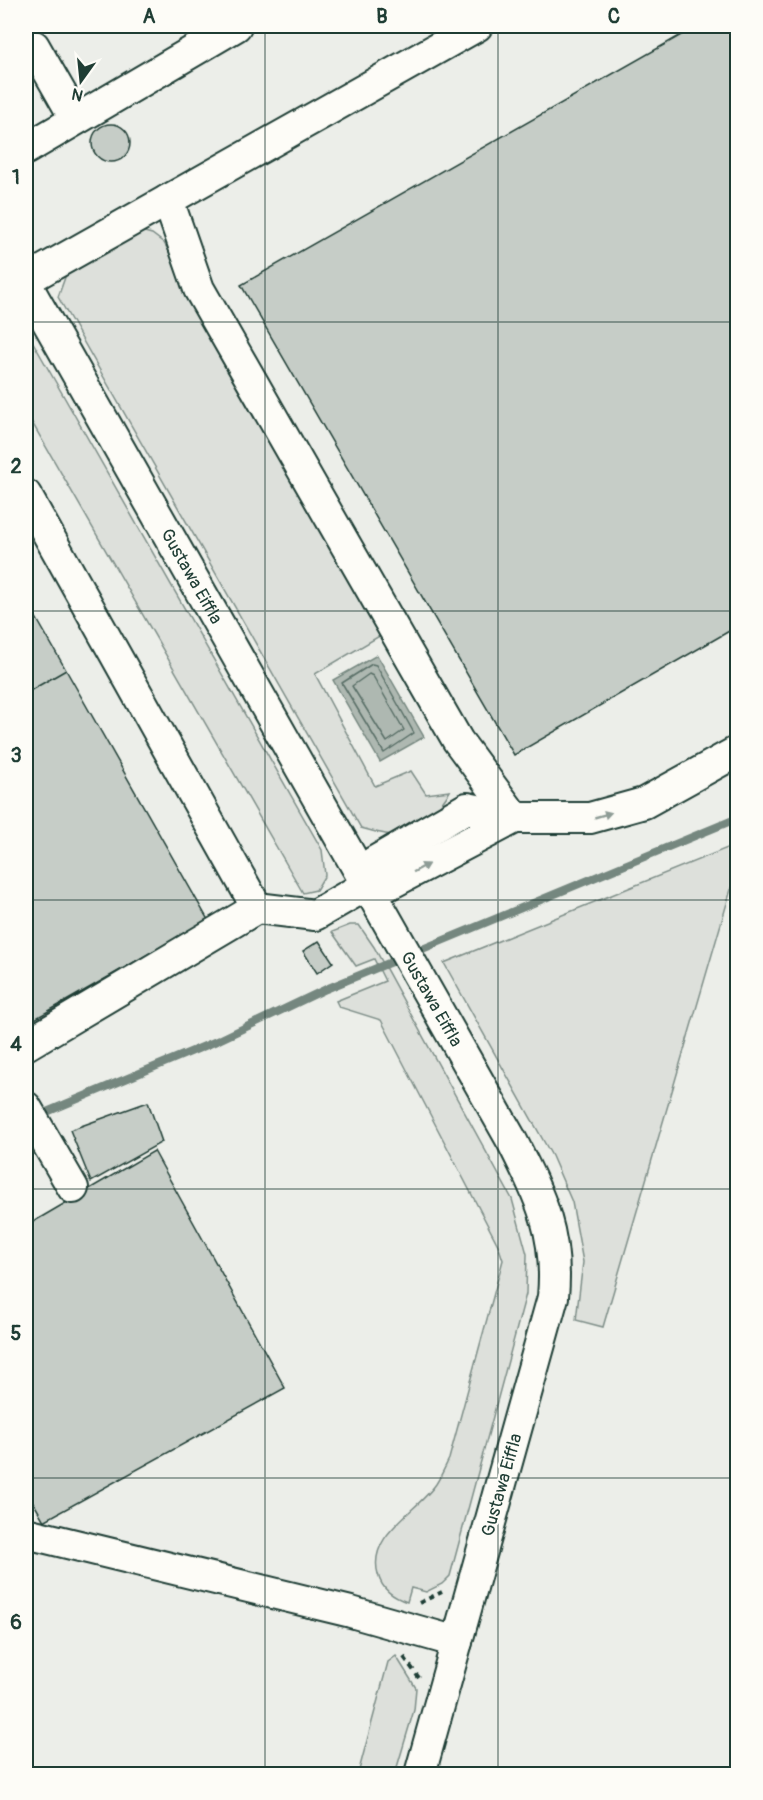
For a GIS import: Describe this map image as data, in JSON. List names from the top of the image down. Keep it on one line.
{"streets":{"street":["Gustawa Eiffla"]},"north":"bottom","grid":{"columns":["A","B","C"],"rows":["1","2","3","4","5","6"]}}
